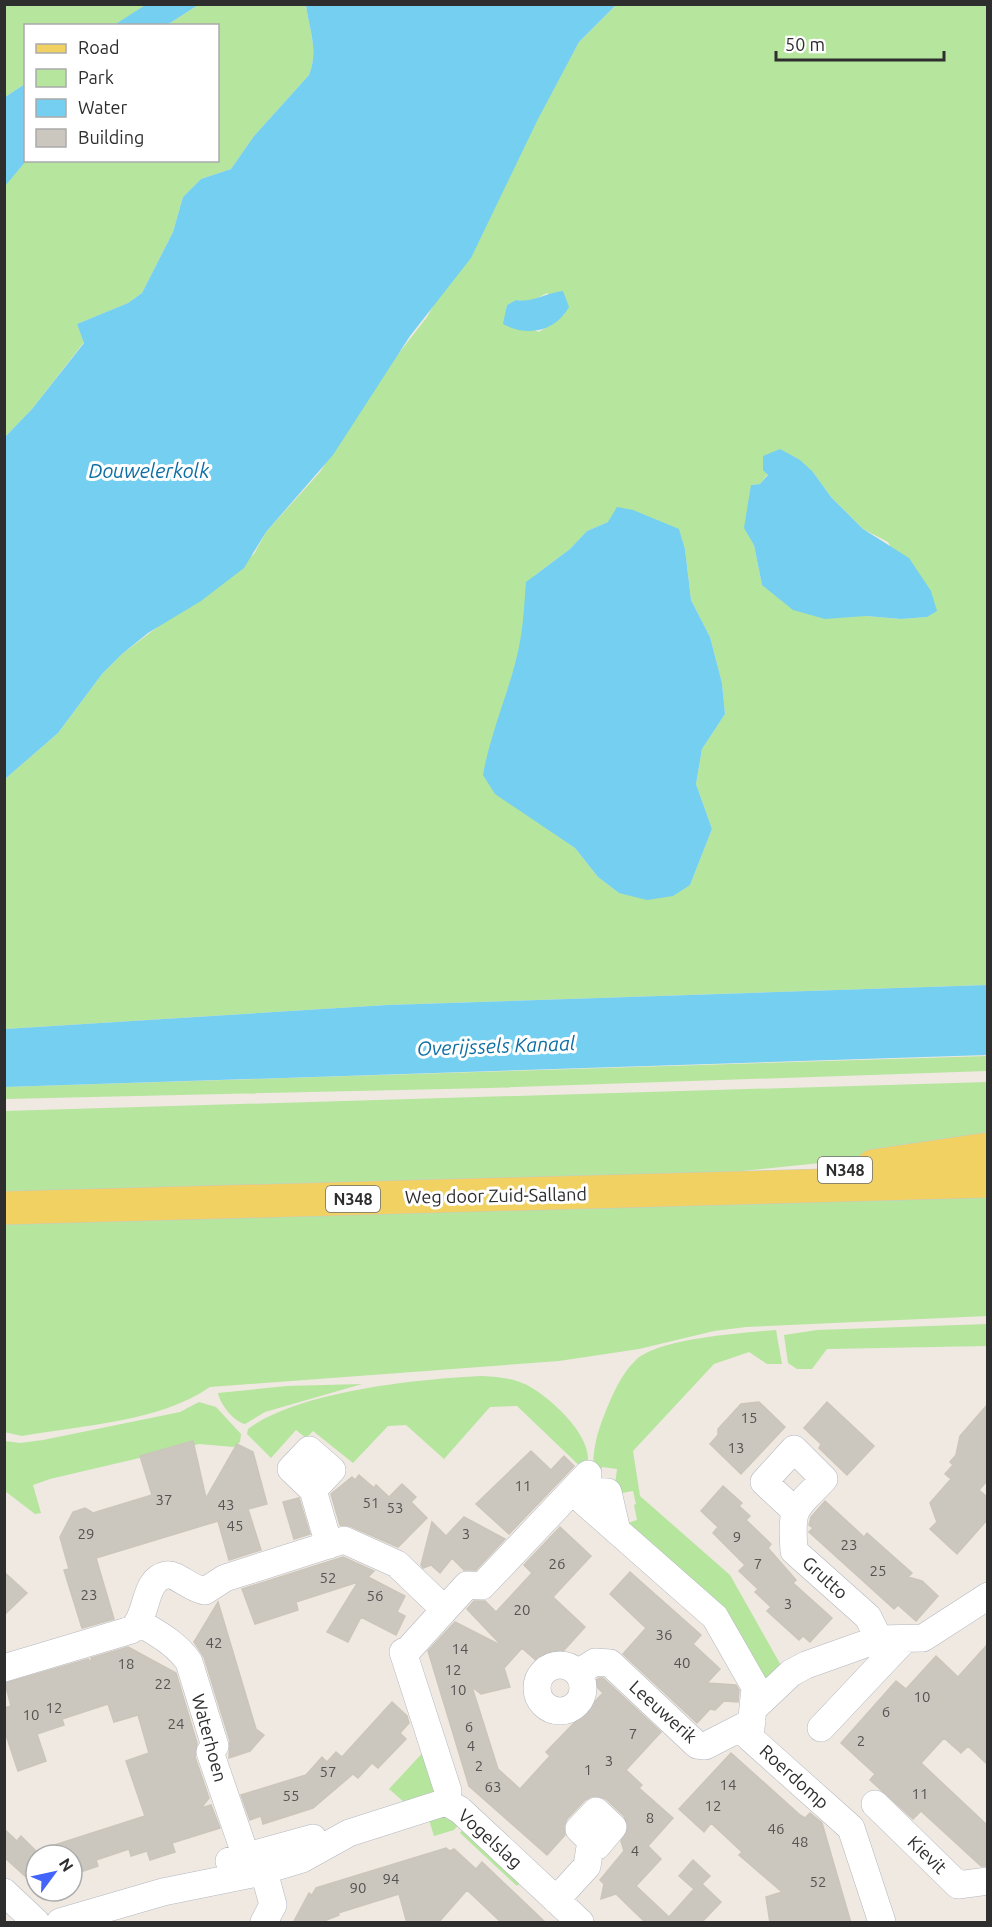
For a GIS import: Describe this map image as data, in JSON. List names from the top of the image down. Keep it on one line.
{"streets":{"main road":["N348","Weg door Zuid-Salland"],"street":["Grutto","Leeuwerik","Waterhoen","Roerdomp","Vogelslag","Kievit"]},"crossings":[["N348","Weg door Zuid-Salland"],["Leeuwerik","Roerdomp"],["Waterhoen","Vogelslag"],["Roerdomp","Vogelslag"]],"water":["Douwelerkolk","Overijssels Kanaal"],"house_numbers":["15","13","11","37","51","43","53","45","29","3","9","23","26","7","25","52","23","56","3","20","36","42","14","40","18","12","22","10","10","12","6","10","24","6","7","2","4","3","2","1","57","14","63","11","55","12","8","46","48","4","94","52","90"],"legend":["Road","Park","Water","Building"],"scale_bar":"50 m","north":"top right"}
